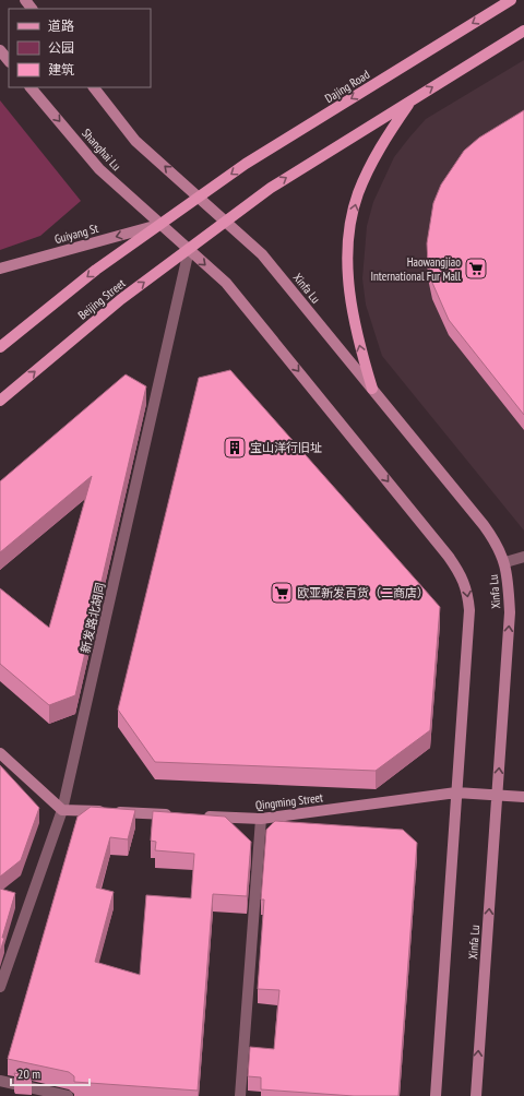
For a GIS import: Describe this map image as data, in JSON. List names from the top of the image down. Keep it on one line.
{"streets":{"main road":["Dajing Road","Shanghai Lu","Guiyang St","Xinfa Lu","Beijing Street","Qingming Street"],"street":["新发路北胡同"]},"crossings":[["Dajing Road","Xinfa Lu"],["Shanghai Lu","Guiyang St"],["Xinfa Lu","Beijing Street"],["Xinfa Lu","Qingming Street"],["Beijing Street","新发路北胡同"]],"places":{"supermarket":["Haowangjiao International Fur Mall","欧亚新发百货（二商店）"],"building":["宝山洋行旧址"]},"legend":["道路","公园","建筑"],"scale_bar":"20 m"}
